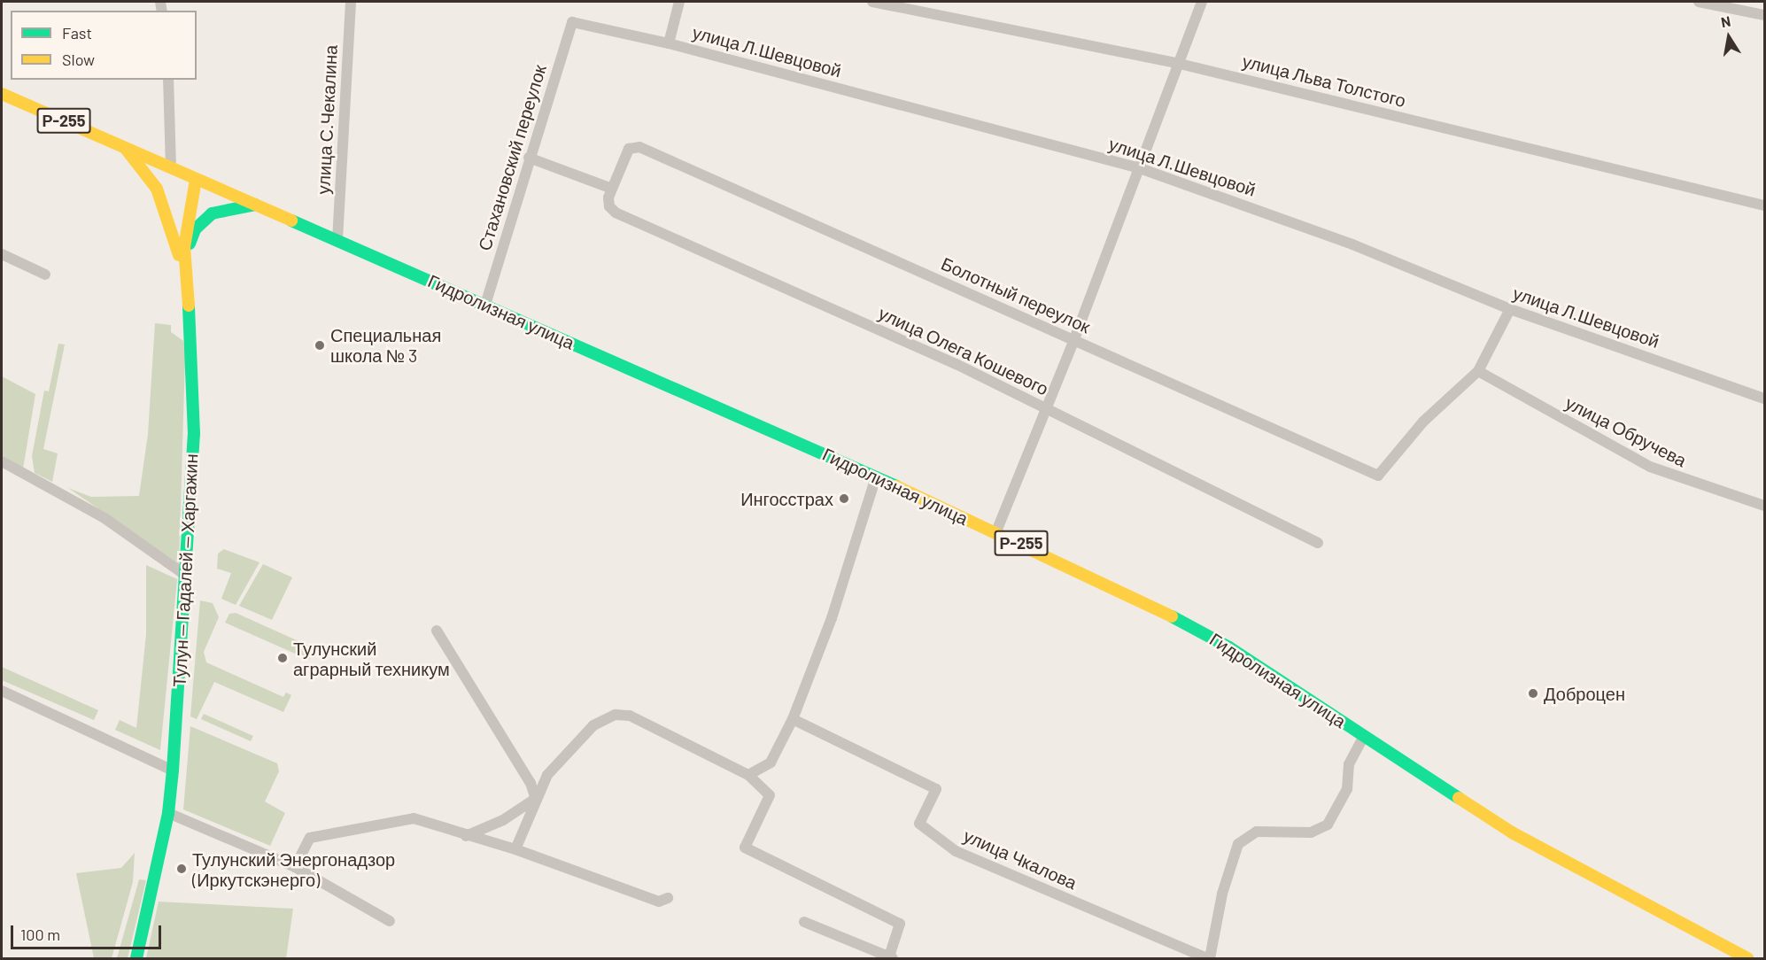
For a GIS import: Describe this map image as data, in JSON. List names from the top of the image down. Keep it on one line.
{"streets":{"main road":["Р-255","Гидролизная улица","Тулун — Гадалей — Харгажин"],"street":["улица Л.Шевцовой","улица Льва Толстого","улица С.Чекалина","Стахановский переулок","Болотный переулок","улица Олега Кошевого","улица Обручева","улица Чкалова"]},"crossings":[["улица Л.Шевцовой","Стахановский переулок"],["улица С.Чекалина","Гидролизная улица"],["Стахановский переулок","Гидролизная улица"],["Болотный переулок","улица Олега Кошевого"],["Болотный переулок","улица Обручева"],["Гидролизная улица","Тулун — Гадалей — Харгажин"],["Гидролизная улица","улица Чкалова"]],"places":["Специальная школа № 3","Ингосстрах","Тулунский аграрный техникум","Доброцен","Тулунский Энергонадзор (Иркутскэнерго)"],"legend":["Fast","Slow"],"scale_bar":"100 m","north":"top"}
